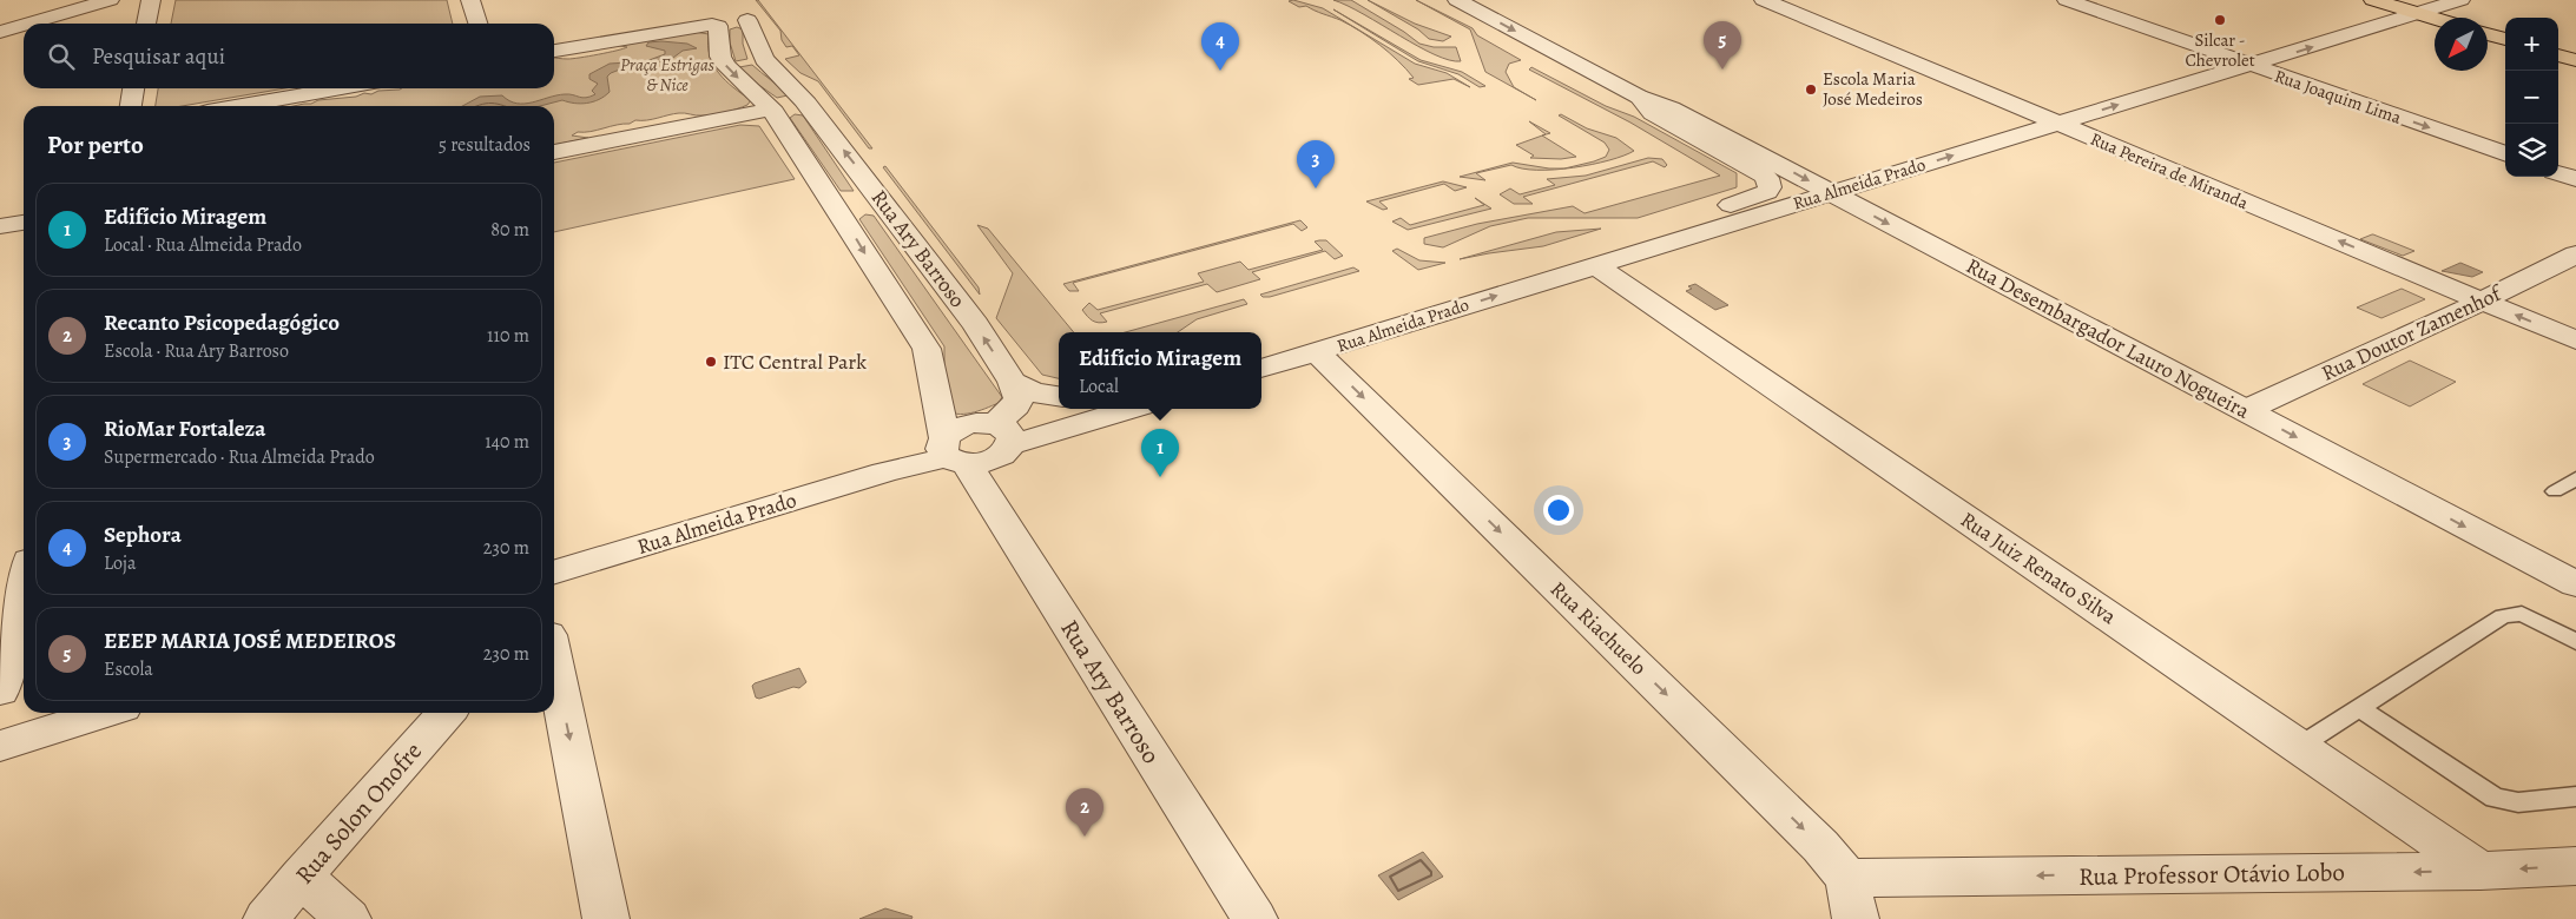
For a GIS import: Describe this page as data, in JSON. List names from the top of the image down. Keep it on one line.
{"streets":{"street":["Rua Joaquim Lima","Rua Pereira de Miranda","Rua Almeida Prado","Rua Ary Barroso","Rua Doutor Zamenhof","Rua Desembargador Lauro Nogueira","Rua Juiz Renato Silva","Rua Riachuelo","Rua Solon Onofre","Rua Professor Otávio Lobo"]},"crossings":[["Rua Joaquim Lima","Rua Almeida Prado"],["Rua Pereira de Miranda","Rua Almeida Prado"],["Rua Pereira de Miranda","Rua Doutor Zamenhof"],["Rua Almeida Prado","Rua Ary Barroso"],["Rua Almeida Prado","Rua Desembargador Lauro Nogueira"],["Rua Almeida Prado","Rua Juiz Renato Silva"],["Rua Almeida Prado","Rua Riachuelo"],["Rua Doutor Zamenhof","Rua Desembargador Lauro Nogueira"],["Rua Juiz Renato Silva","Rua Professor Otávio Lobo"],["Rua Riachuelo","Rua Professor Otávio Lobo"]],"one_way":["Rua Joaquim Lima","Rua Pereira de Miranda","Rua Desembargador Lauro Nogueira","Rua Riachuelo","Rua Professor Otávio Lobo"],"parks":["Praça Estrigas & Nice"],"places":["Silcar - Chevrolet","Escola Maria José Medeiros","ITC Central Park"],"north":"bottom left","page":{"map_buttons":["+","−"],"pins":["5","4","3","1","2"],"search":"Pesquisar aqui","heading":["Por perto","5 resultados"],"list":[{"mark":"1","name":"Edifício Miragem","note":"Local · Rua Almeida Prado","value":"80 m"},{"mark":"2","name":"Recanto Psicopedagógico","note":"Escola · Rua Ary Barroso","value":"110 m"},{"mark":"3","name":"RioMar Fortaleza","note":"Supermercado · Rua Almeida Prado","value":"140 m"},{"mark":"4","name":"Sephora","note":"Loja","value":"230 m"},{"mark":"5","name":"EEEP MARIA JOSÉ MEDEIROS","note":"Escola","value":"230 m"}],"popup":["Edifício Miragem","Local"]}}
